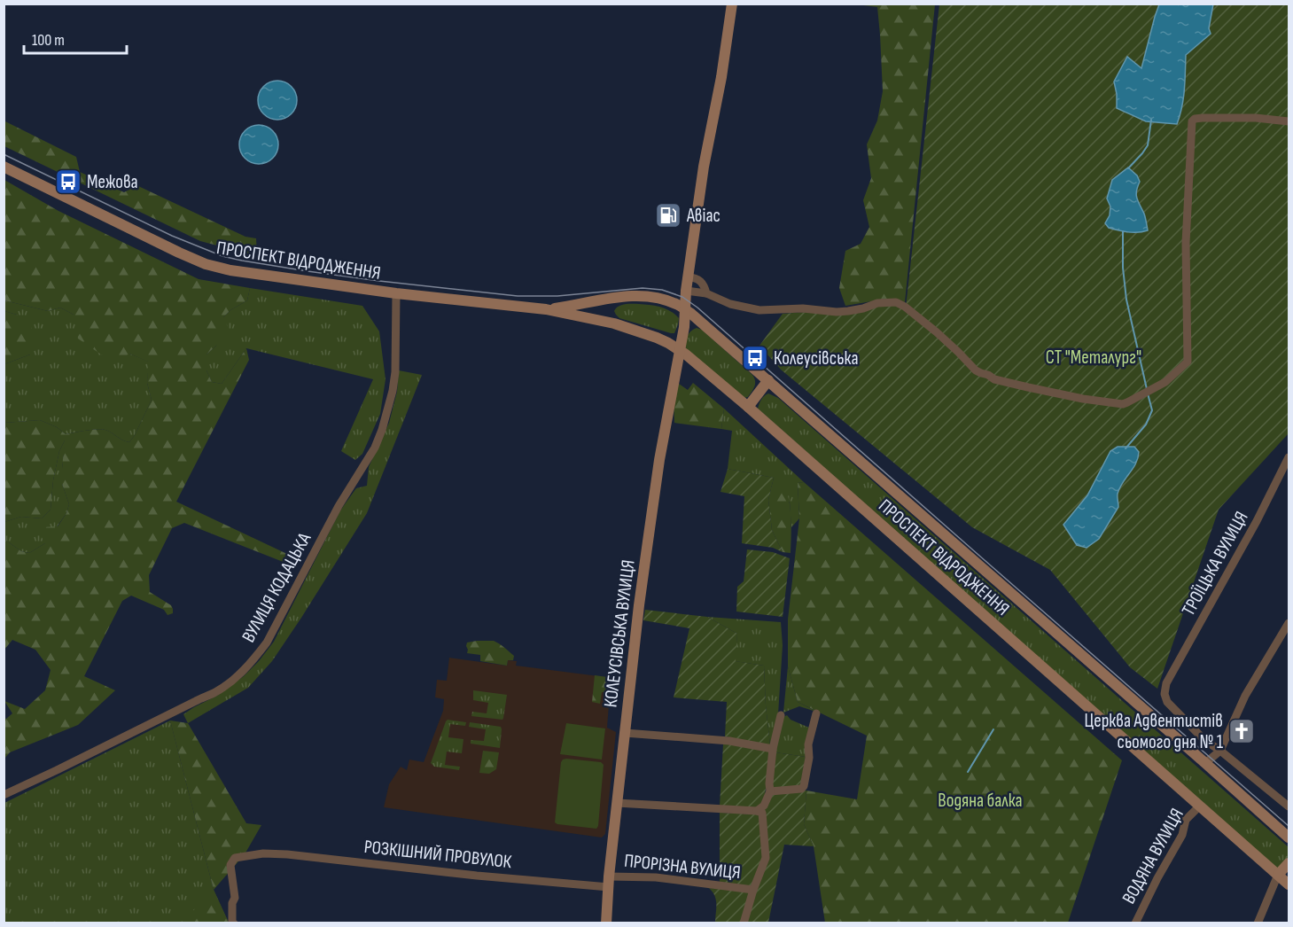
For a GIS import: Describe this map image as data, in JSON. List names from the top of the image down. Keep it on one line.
{"streets":{"main road":["ПРОСПЕКТ ВІДРОДЖЕННЯ","КОЛЕУСІВСЬКА ВУЛИЦЯ"],"street":["ТРОЇЦЬКА ВУЛИЦЯ","ВУЛИЦЯ КОДАЦЬКА","РОЗКІШНИЙ ПРОВУЛОК","ВОДЯНА ВУЛИЦЯ","ПРОРІЗНА ВУЛИЦЯ"]},"crossings":[["ПРОСПЕКТ ВІДРОДЖЕННЯ","ВУЛИЦЯ КОДАЦЬКА"],["ПРОСПЕКТ ВІДРОДЖЕННЯ","КОЛЕУСІВСЬКА ВУЛИЦЯ"],["ПРОСПЕКТ ВІДРОДЖЕННЯ","ВОДЯНА ВУЛИЦЯ"],["КОЛЕУСІВСЬКА ВУЛИЦЯ","РОЗКІШНИЙ ПРОВУЛОК"],["КОЛЕУСІВСЬКА ВУЛИЦЯ","ПРОРІЗНА ВУЛИЦЯ"],["РОЗКІШНИЙ ПРОВУЛОК","ПРОРІЗНА ВУЛИЦЯ"]],"parks":["СТ \"Металург\"","Водяна балка"],"places":{"bus stop":["Межова","Колеусівська"],"fuel station":["Авіас"],"church":["Церква Адвентистів сьомого дня № 1"]},"scale_bar":"100 m"}
